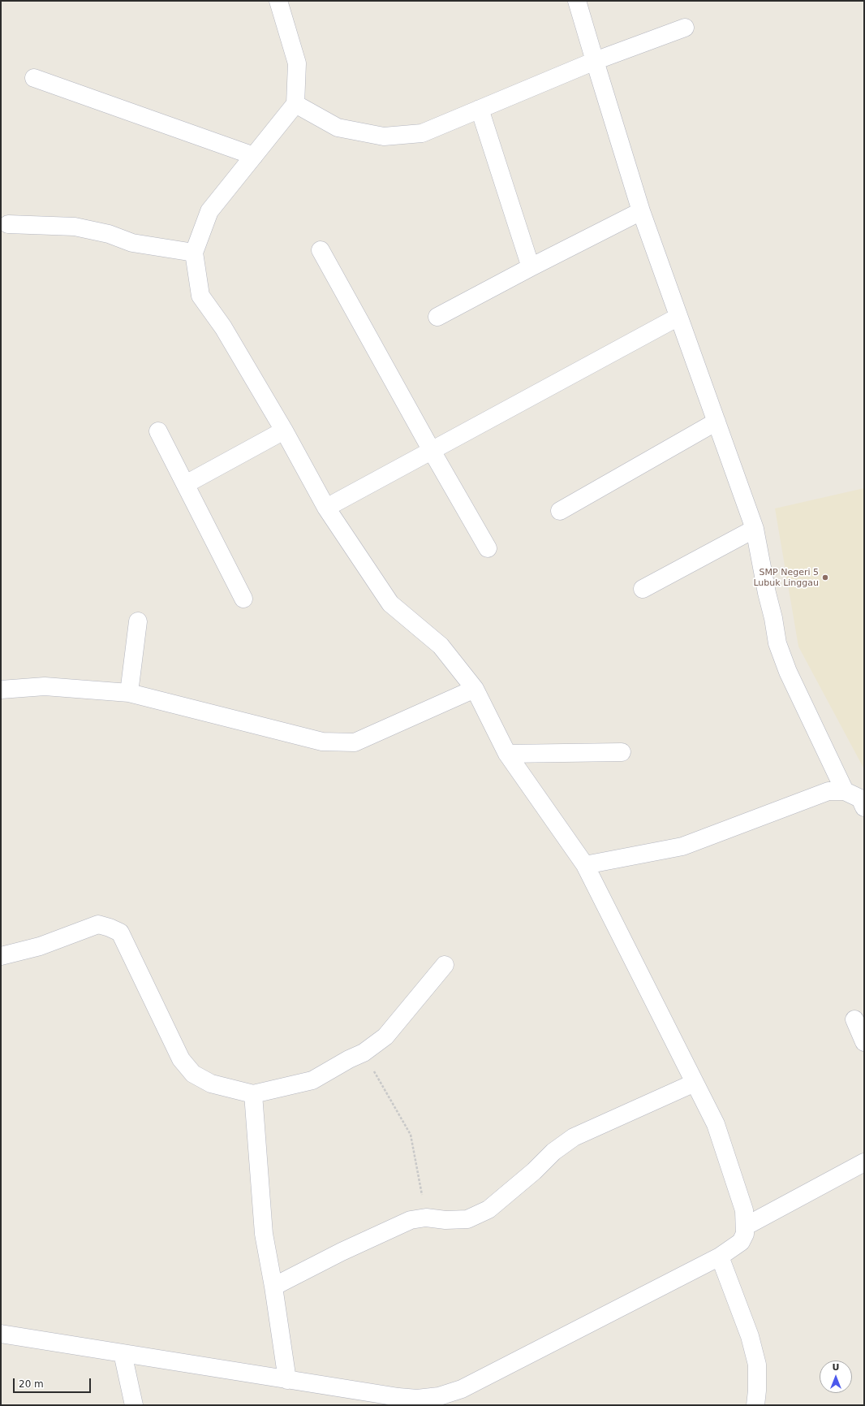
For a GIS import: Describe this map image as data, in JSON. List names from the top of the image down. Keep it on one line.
{"places":["SMP Negeri 5 Lubuk Linggau"],"scale_bar":"20 m","north":"top"}
